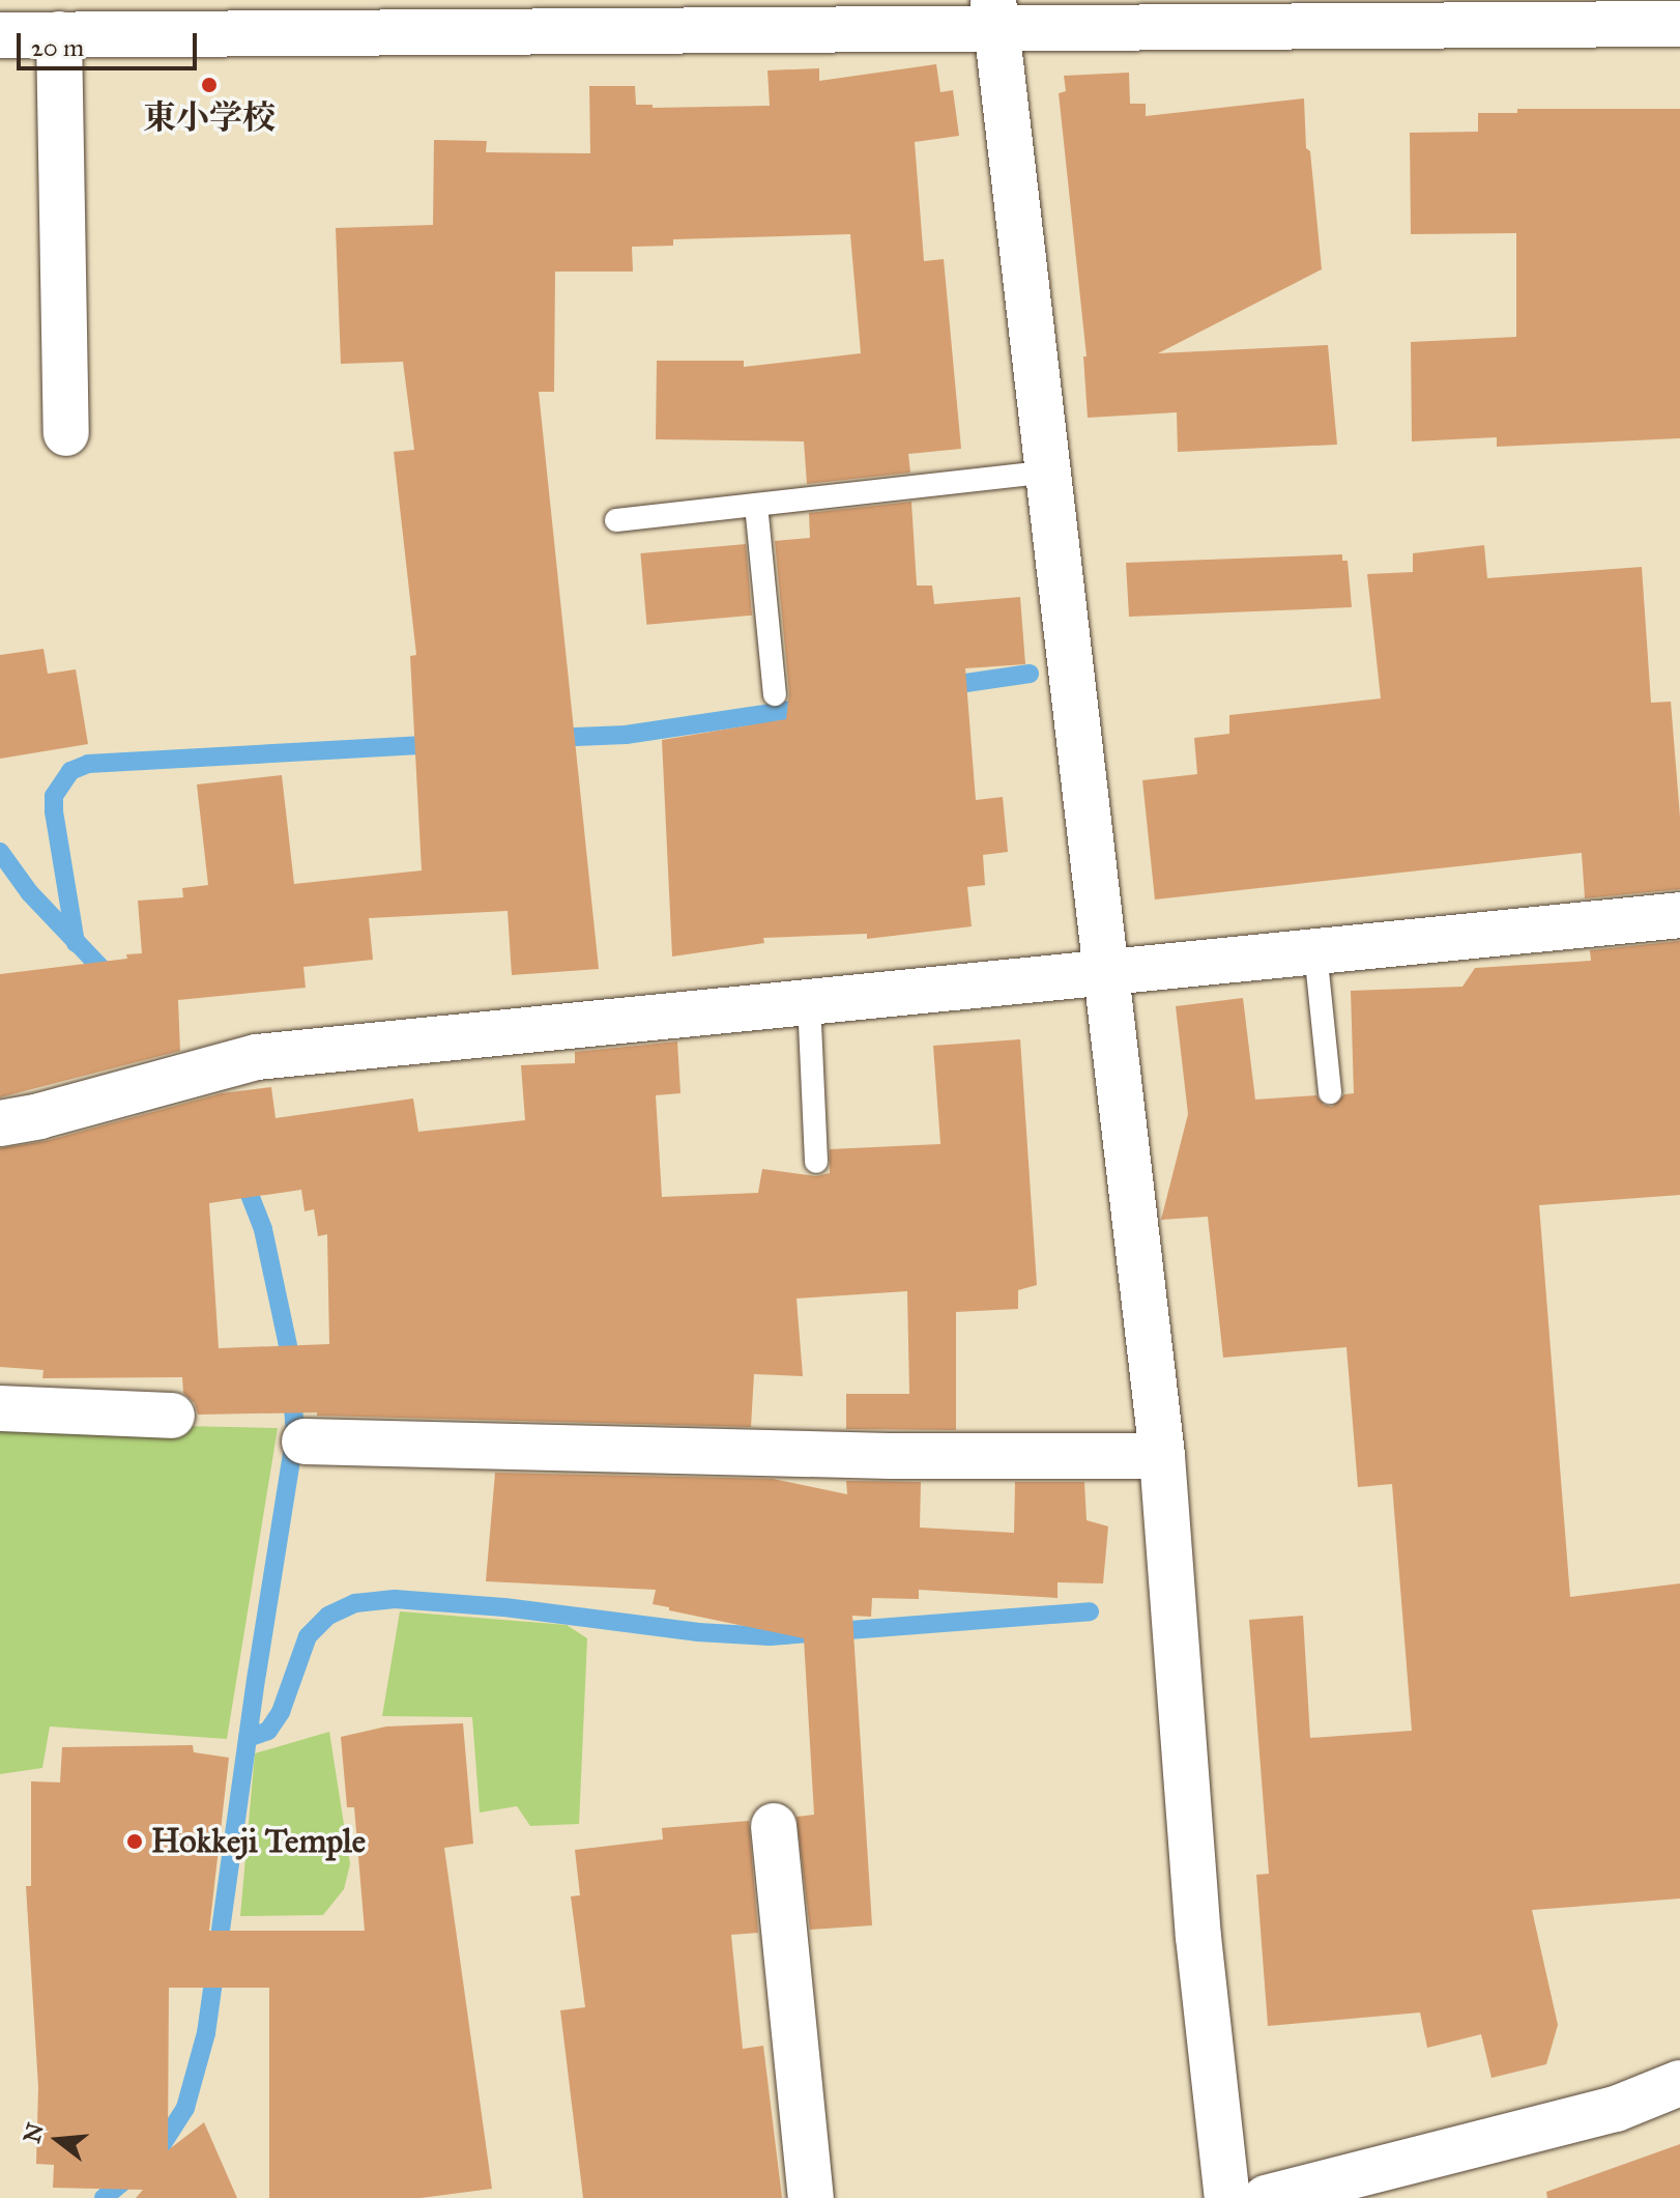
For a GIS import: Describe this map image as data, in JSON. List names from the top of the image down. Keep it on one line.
{"places":["東小学校","Hokkeji Temple"],"scale_bar":"20 m","north":"left"}
